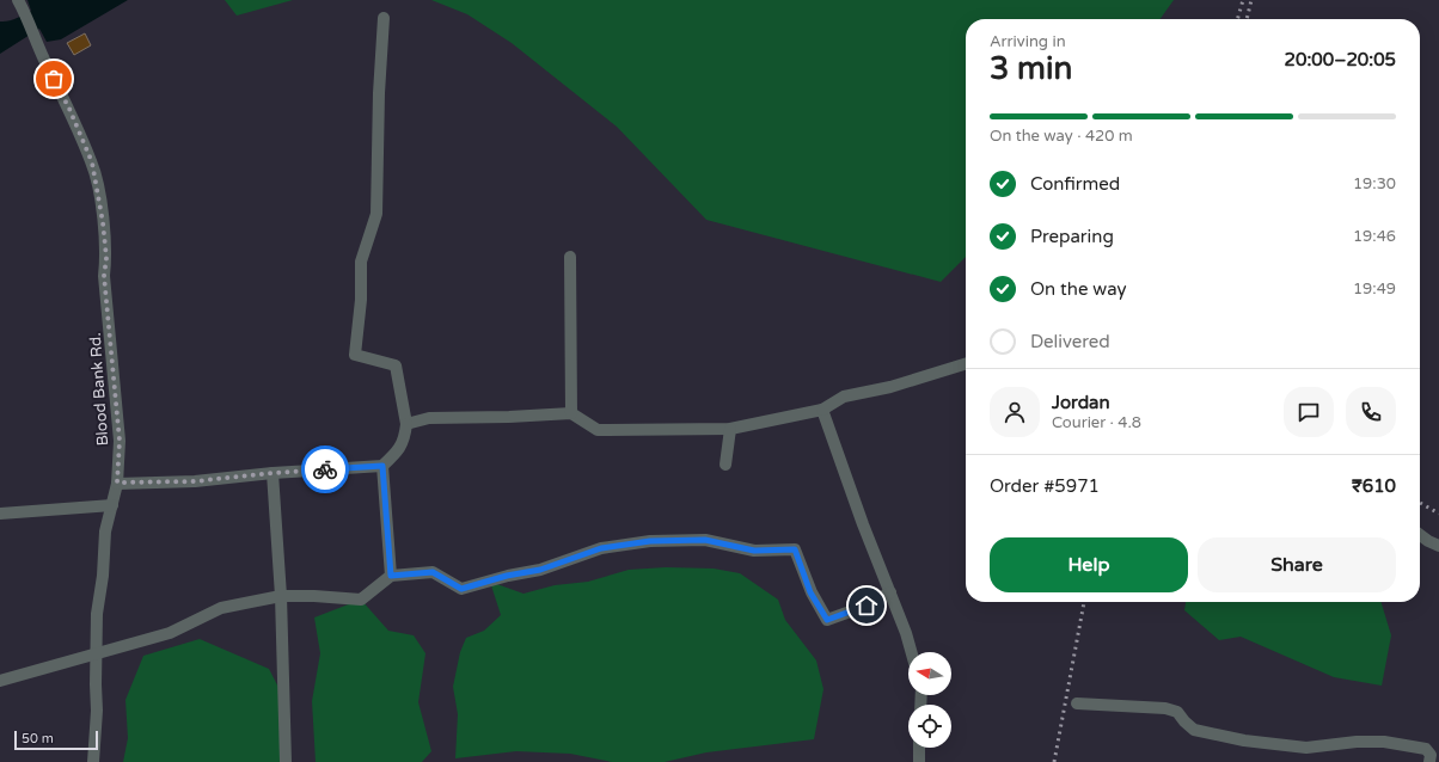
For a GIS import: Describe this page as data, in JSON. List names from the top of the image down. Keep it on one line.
{"streets":{"street":["Blood Bank Rd."]},"scale_bar":"50 m","north":"left","page":{"heading":["3 min","Arriving in","20:00–20:05"],"panel":["Jordan","Courier · 4.8","Order #5971","₹610"],"bar":"On the way · 420 m","list":[["Confirmed","19:30"],["Preparing","19:46"],["On the way","19:49"],"Delivered"],"buttons":["Help","Share"],"scale":"50 m"}}
